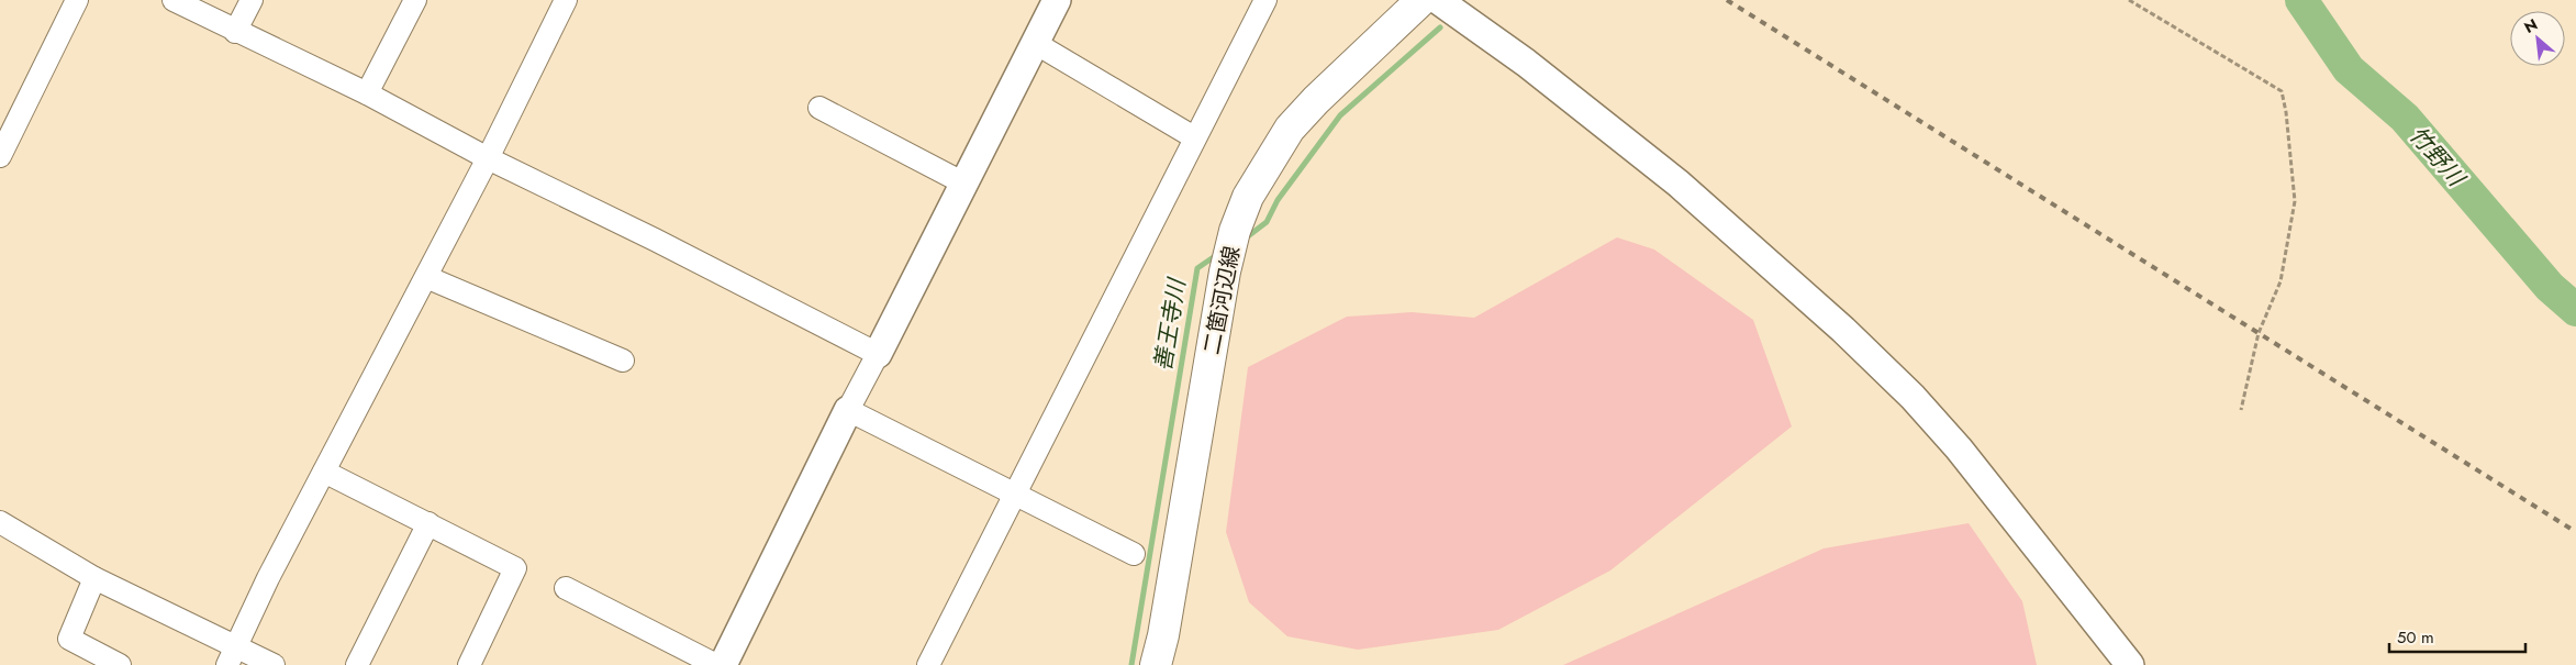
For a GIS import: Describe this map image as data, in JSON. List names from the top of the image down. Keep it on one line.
{"streets":{"main road":["二箇河辺線"]},"water":["竹野川","善王寺川"],"scale_bar":"50 m","north":"top left"}
